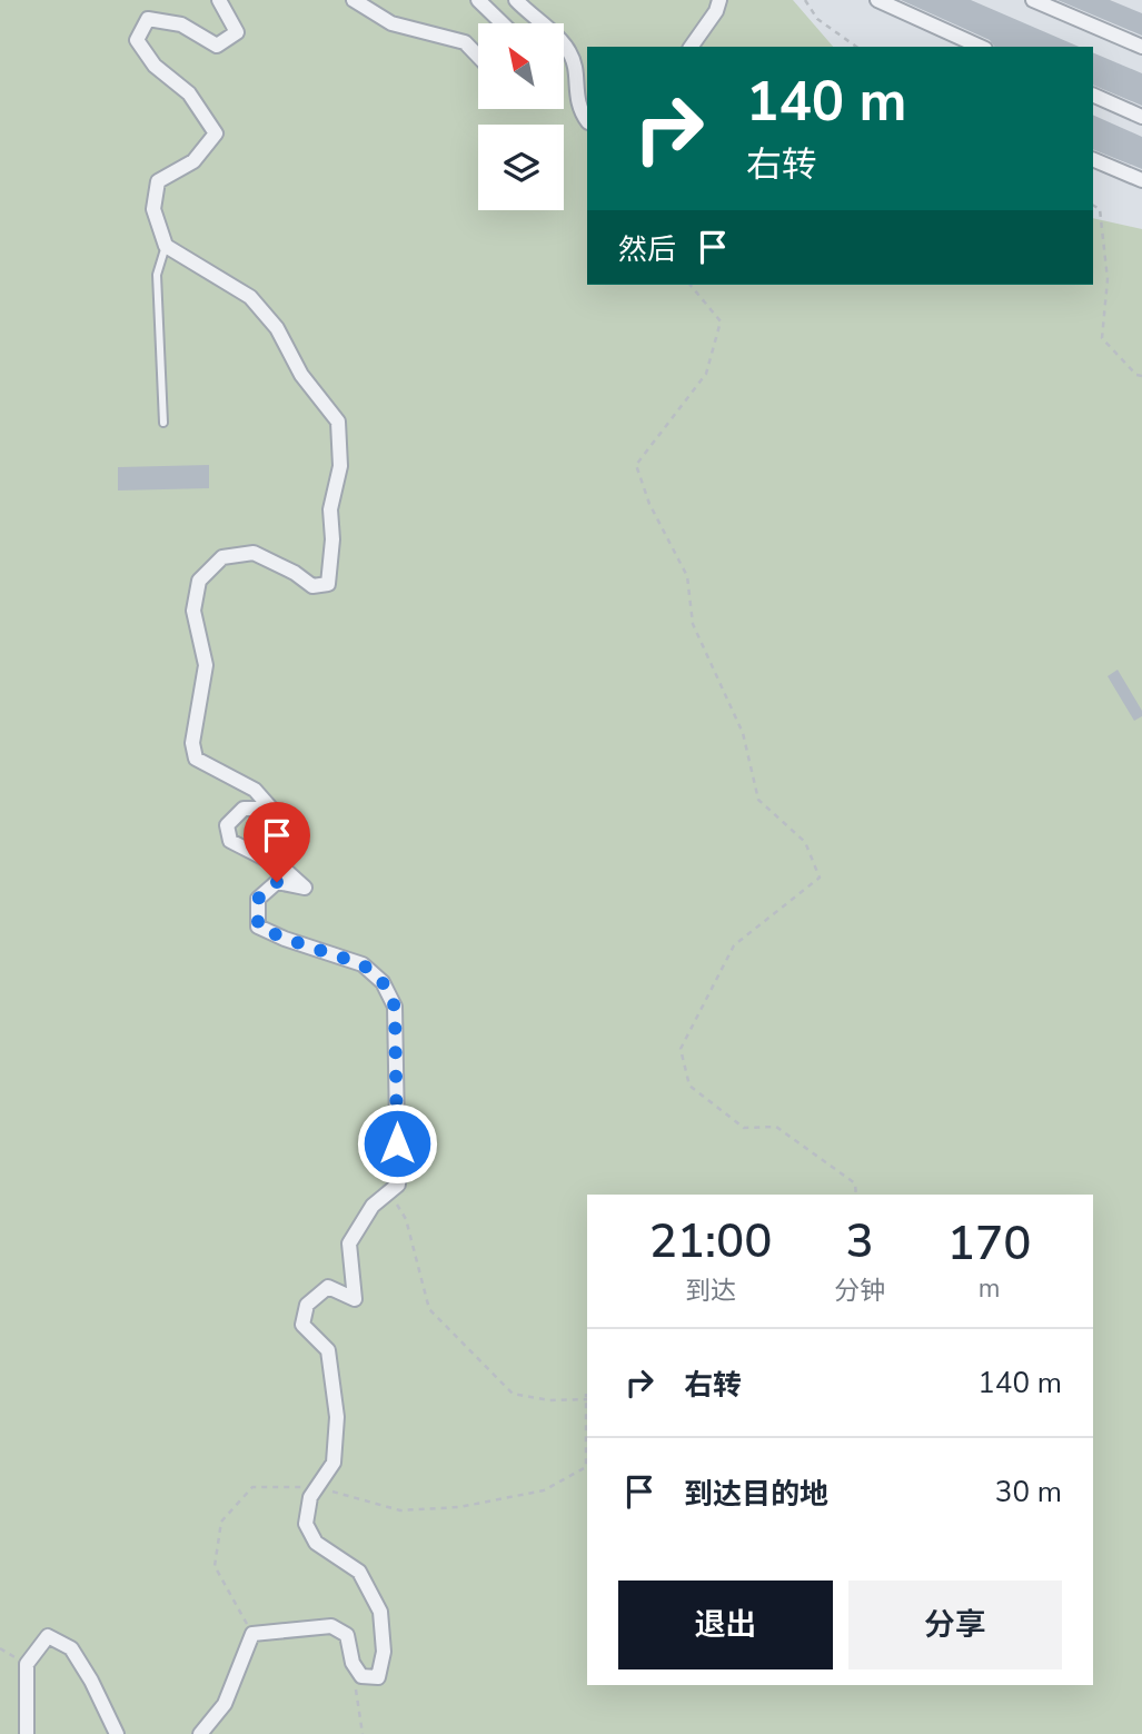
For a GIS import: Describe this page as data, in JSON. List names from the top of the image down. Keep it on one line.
{"north":"top left","page":{"turn":["140 m","右转"],"then":"然后","eta":["21:00","到达","3","分钟","170","m"],"list":[{"name":"右转","value":"140 m"},{"name":"到达目的地","value":"30 m"}],"buttons":["退出","分享"]}}
